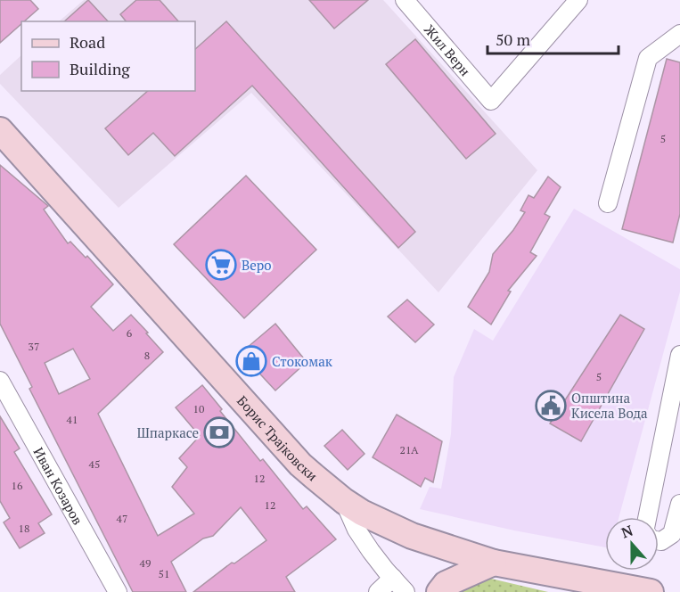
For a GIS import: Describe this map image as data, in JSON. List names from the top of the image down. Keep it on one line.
{"streets":{"street":["Жил Верн","Борис Трајковски","Иван Козаров"]},"places":{"supermarket":["Веро"],"shop":["Стокомак"],"public building":["Општина Кисела Вода"],"bank":["Шпаркасе"]},"house_numbers":["5","6","37","8","5","10","41","21A","45","12","16","12","47","18","49","51"],"legend":["Road","Building"],"scale_bar":"50 m","north":"top"}
